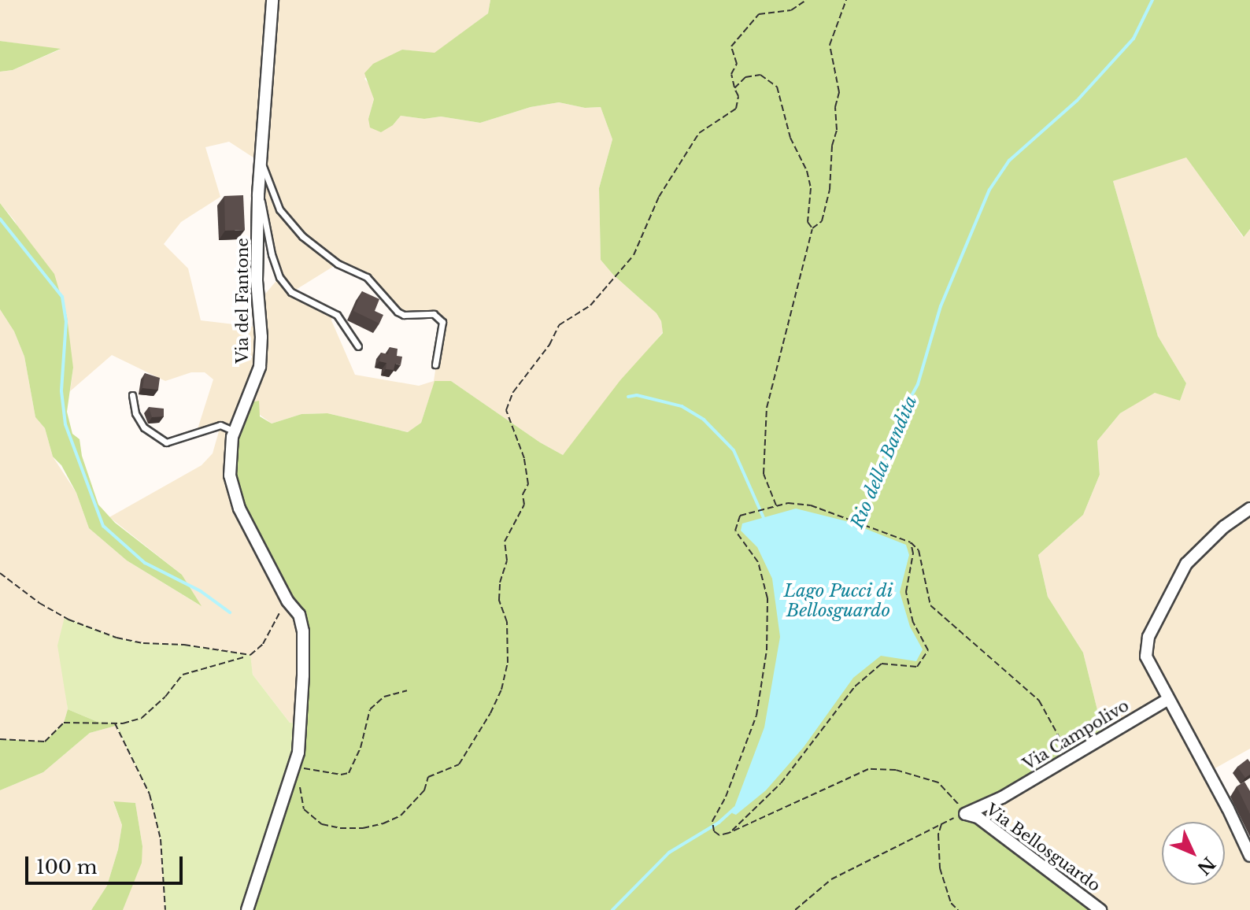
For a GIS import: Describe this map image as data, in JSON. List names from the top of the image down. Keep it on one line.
{"streets":{"street":["Via del Fantone","Via Campolivo","Via Bellosguardo"]},"crossings":[["Via Campolivo","Via Bellosguardo"]],"water":["Rio della Bandita","Lago Pucci di Bellosguardo"],"scale_bar":"100 m","north":"bottom right"}
